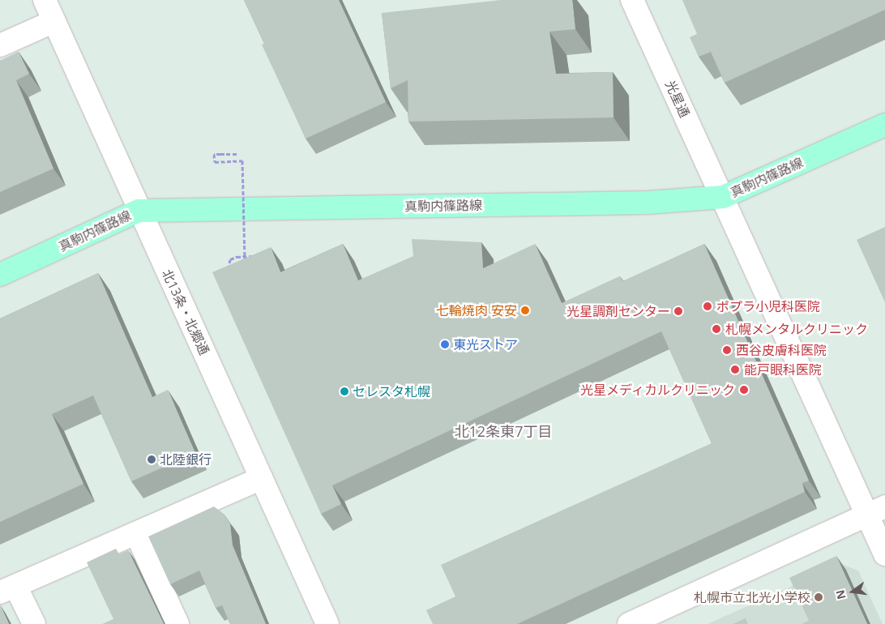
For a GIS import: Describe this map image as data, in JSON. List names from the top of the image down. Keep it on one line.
{"streets":{"main road":["真駒内篠路線"],"street":["光星通","北13条・北郷通"]},"crossings":[["光星通","真駒内篠路線"],["真駒内篠路線","北13条・北郷通"]],"districts":["北12条東7丁目"],"places":["ポプラ小児科医院","七輪焼肉 安安","光星調剤センター","札幌メンタルクリニック","東光ストア","西谷皮膚科医院","能戸眼科医院","光星メディカルクリニック","セレスタ札幌","北陸銀行","札幌市立北光小学校"],"north":"left"}
